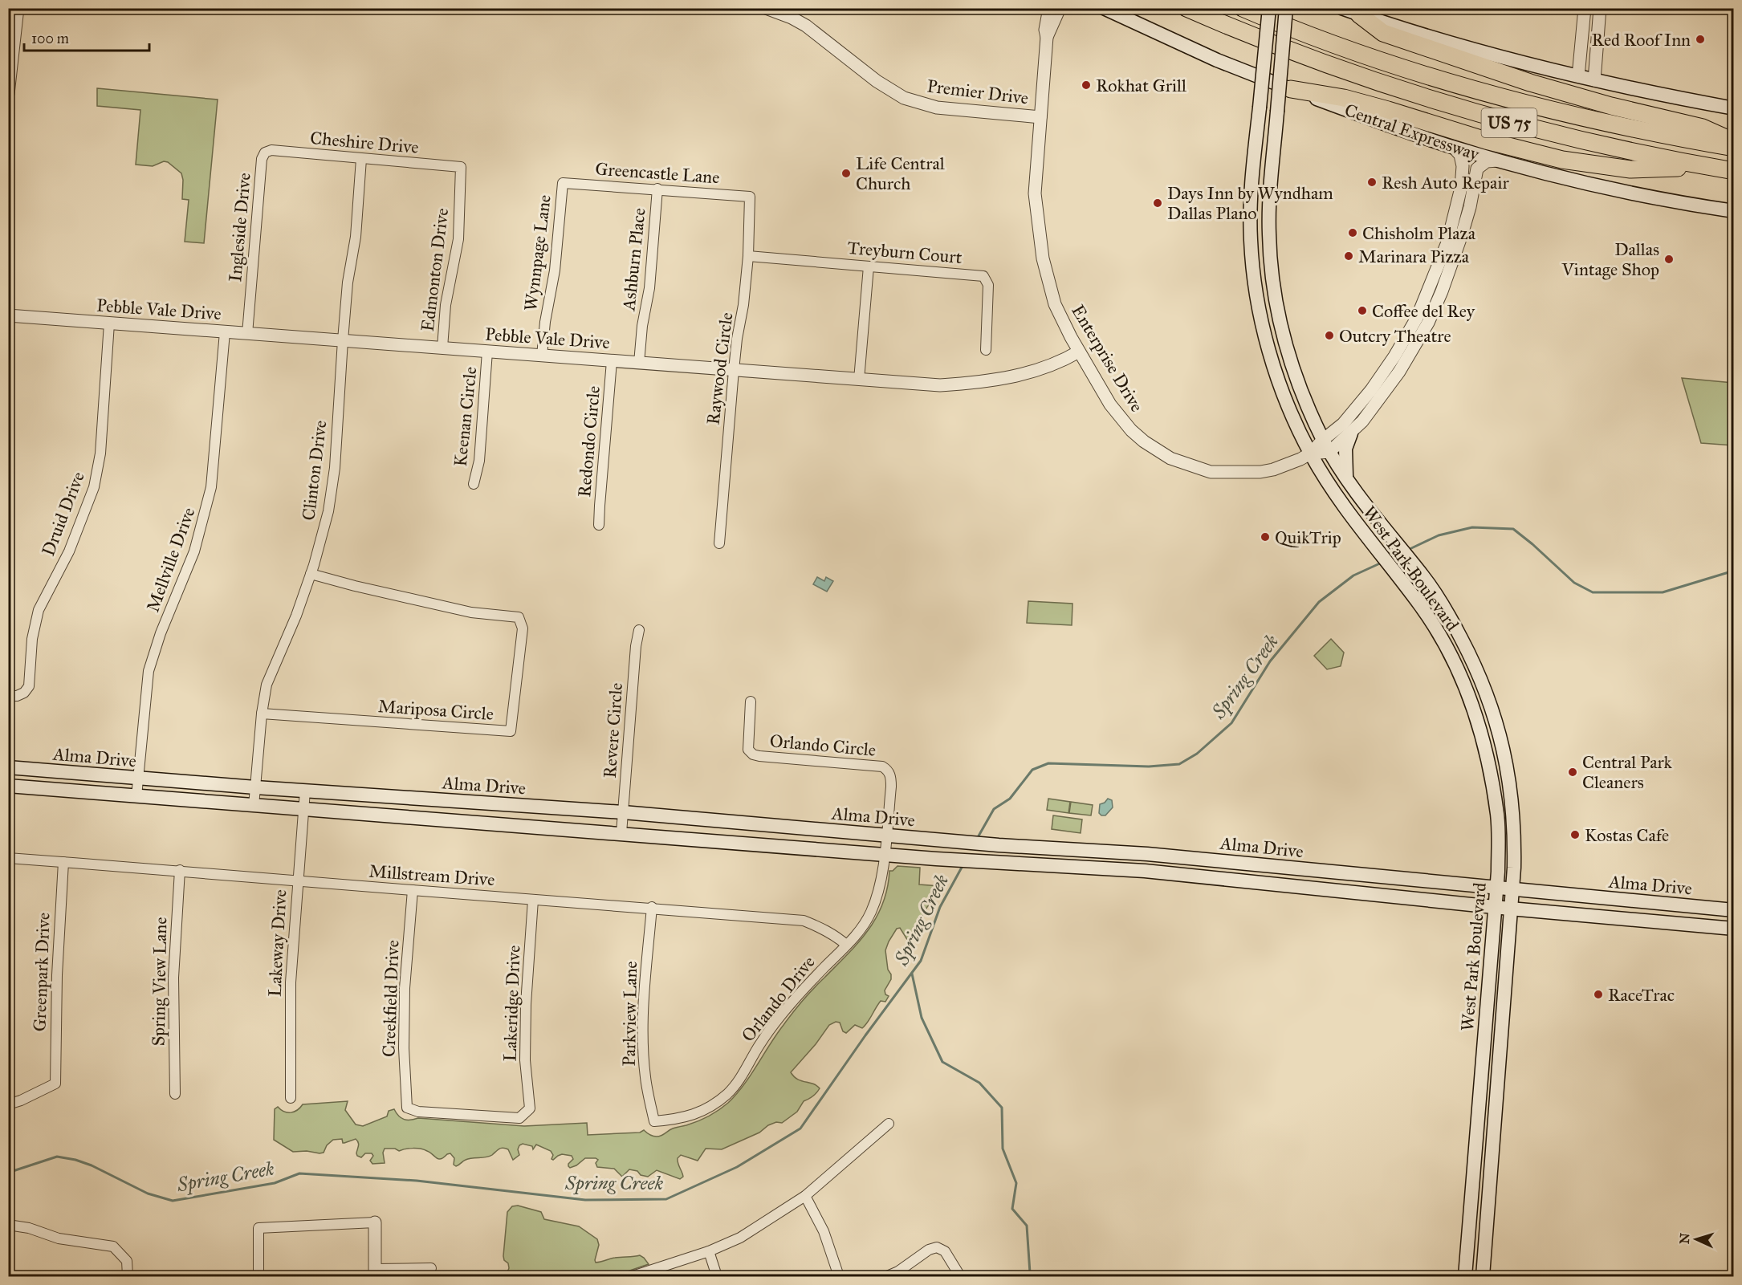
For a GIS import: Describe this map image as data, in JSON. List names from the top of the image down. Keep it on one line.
{"streets":{"highway":["US 75","Central Expressway"],"main road":["West Park Boulevard","Alma Drive"],"street":["Premier Drive","Cheshire Drive","Greencastle Lane","Ingleside Drive","Treyburn Court","Wynnpage Lane","Ashburn Place","Edmonton Drive","Pebble Vale Drive","Enterprise Drive","Raywood Circle","Keenan Circle","Redondo Circle","Clinton Drive","Druid Drive","Mellville Drive","Mariposa Circle","Revere Circle","Orlando Circle","Millstream Drive","Lakeway Drive","Greenpark Drive","Spring View Lane","Creekfield Drive","Orlando Drive","Lakeridge Drive","Parkview Lane"]},"crossings":[["Premier Drive","Enterprise Drive"],["Cheshire Drive","Ingleside Drive"],["Cheshire Drive","Edmonton Drive"],["Cheshire Drive","Clinton Drive"],["Greencastle Lane","Wynnpage Lane"],["Greencastle Lane","Ashburn Place"],["Greencastle Lane","Raywood Circle"],["Ingleside Drive","Pebble Vale Drive"],["Treyburn Court","Raywood Circle"],["Wynnpage Lane","Pebble Vale Drive"],["Ashburn Place","Pebble Vale Drive"],["Edmonton Drive","Pebble Vale Drive"],["Pebble Vale Drive","Enterprise Drive"],["Pebble Vale Drive","Raywood Circle"],["Pebble Vale Drive","Keenan Circle"],["Pebble Vale Drive","Redondo Circle"],["Pebble Vale Drive","Clinton Drive"],["Pebble Vale Drive","Druid Drive"],["Pebble Vale Drive","Mellville Drive"],["Enterprise Drive","West Park Boulevard"],["Clinton Drive","Mariposa Circle"],["Clinton Drive","Alma Drive"],["Mellville Drive","Alma Drive"],["West Park Boulevard","Alma Drive"],["Revere Circle","Alma Drive"],["Orlando Circle","Alma Drive"],["Orlando Circle","Orlando Drive"],["Alma Drive","Lakeway Drive"],["Alma Drive","Orlando Drive"],["Millstream Drive","Lakeway Drive"],["Millstream Drive","Greenpark Drive"],["Millstream Drive","Spring View Lane"],["Millstream Drive","Creekfield Drive"],["Millstream Drive","Orlando Drive"],["Millstream Drive","Lakeridge Drive"],["Millstream Drive","Parkview Lane"],["Creekfield Drive","Lakeridge Drive"],["Orlando Drive","Parkview Lane"]],"water":["Spring Creek"],"places":["Red Roof Inn","Rokhat Grill","Life Central Church","Resh Auto Repair","Days Inn by Wyndham Dallas Plano","Chisholm Plaza","Marinara Pizza","Dallas Vintage Shop","Coffee del Rey","Outcry Theatre","QuikTrip","Central Park Cleaners","Kostas Cafe","RaceTrac"],"scale_bar":"100 m","north":"left"}
